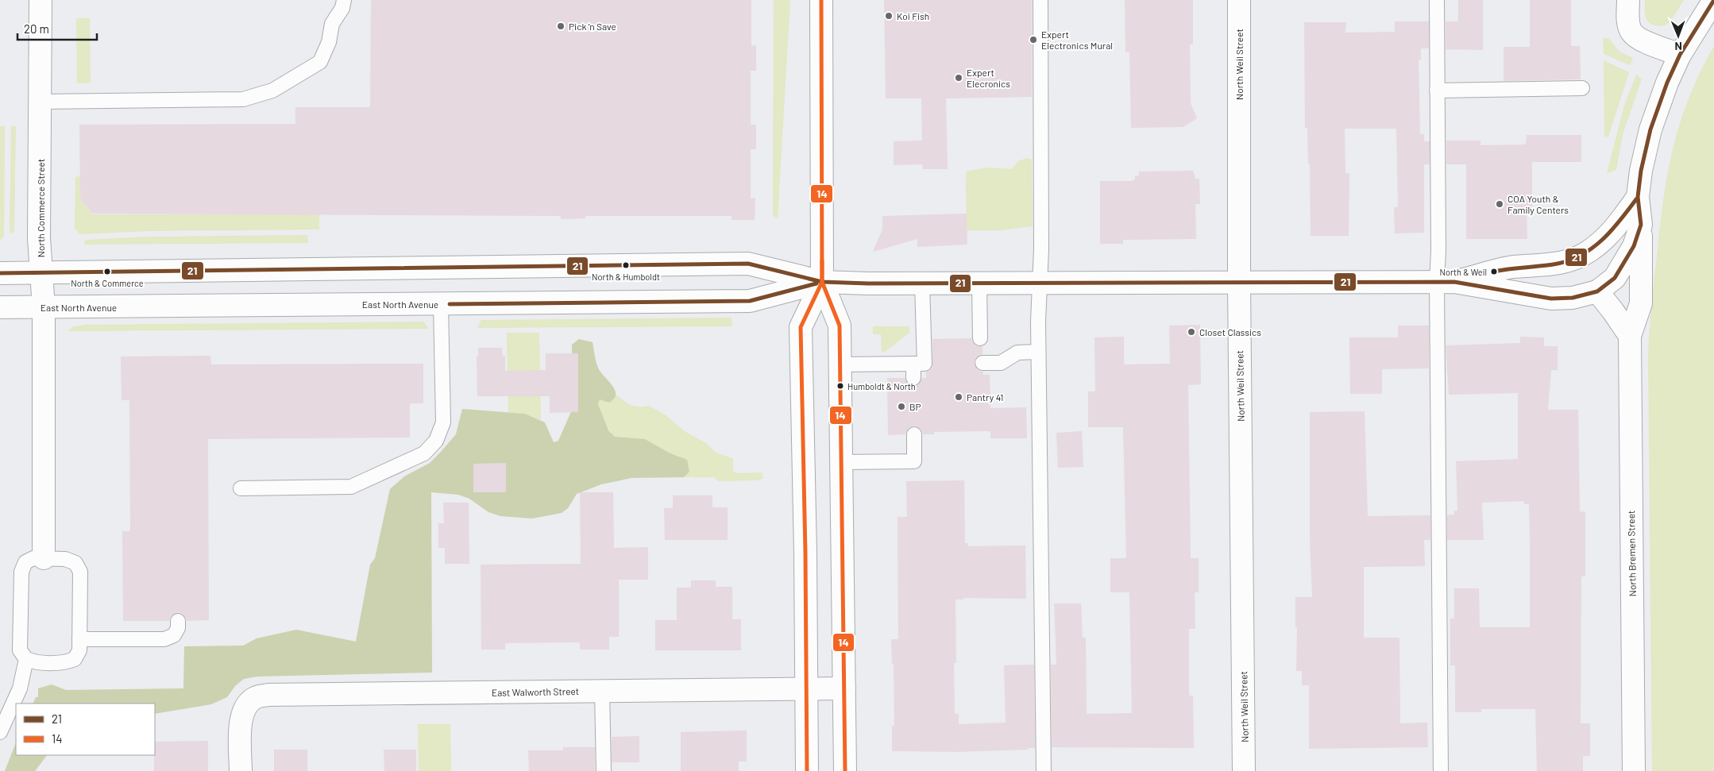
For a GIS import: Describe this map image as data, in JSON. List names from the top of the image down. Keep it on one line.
{"streets":{"main road":["North Weil Street","North Commerce Street","East North Avenue","North Bremen Street","East Walworth Street"]},"crossings":[["North Weil Street","East North Avenue"],["North Commerce Street","East North Avenue"]],"places":["Koi Fish","Pick 'n Save","Expert Electronics Mural","Expert Elecronics","COA Youth & Family Centers","North & Humboldt","North & Commerce","North & Weil","Closet Classics","Humboldt & North","Pantry 41","BP"],"lines":["transit line 21","transit line 14"],"legend":["21","14"],"scale_bar":"20 m","north":"bottom"}
